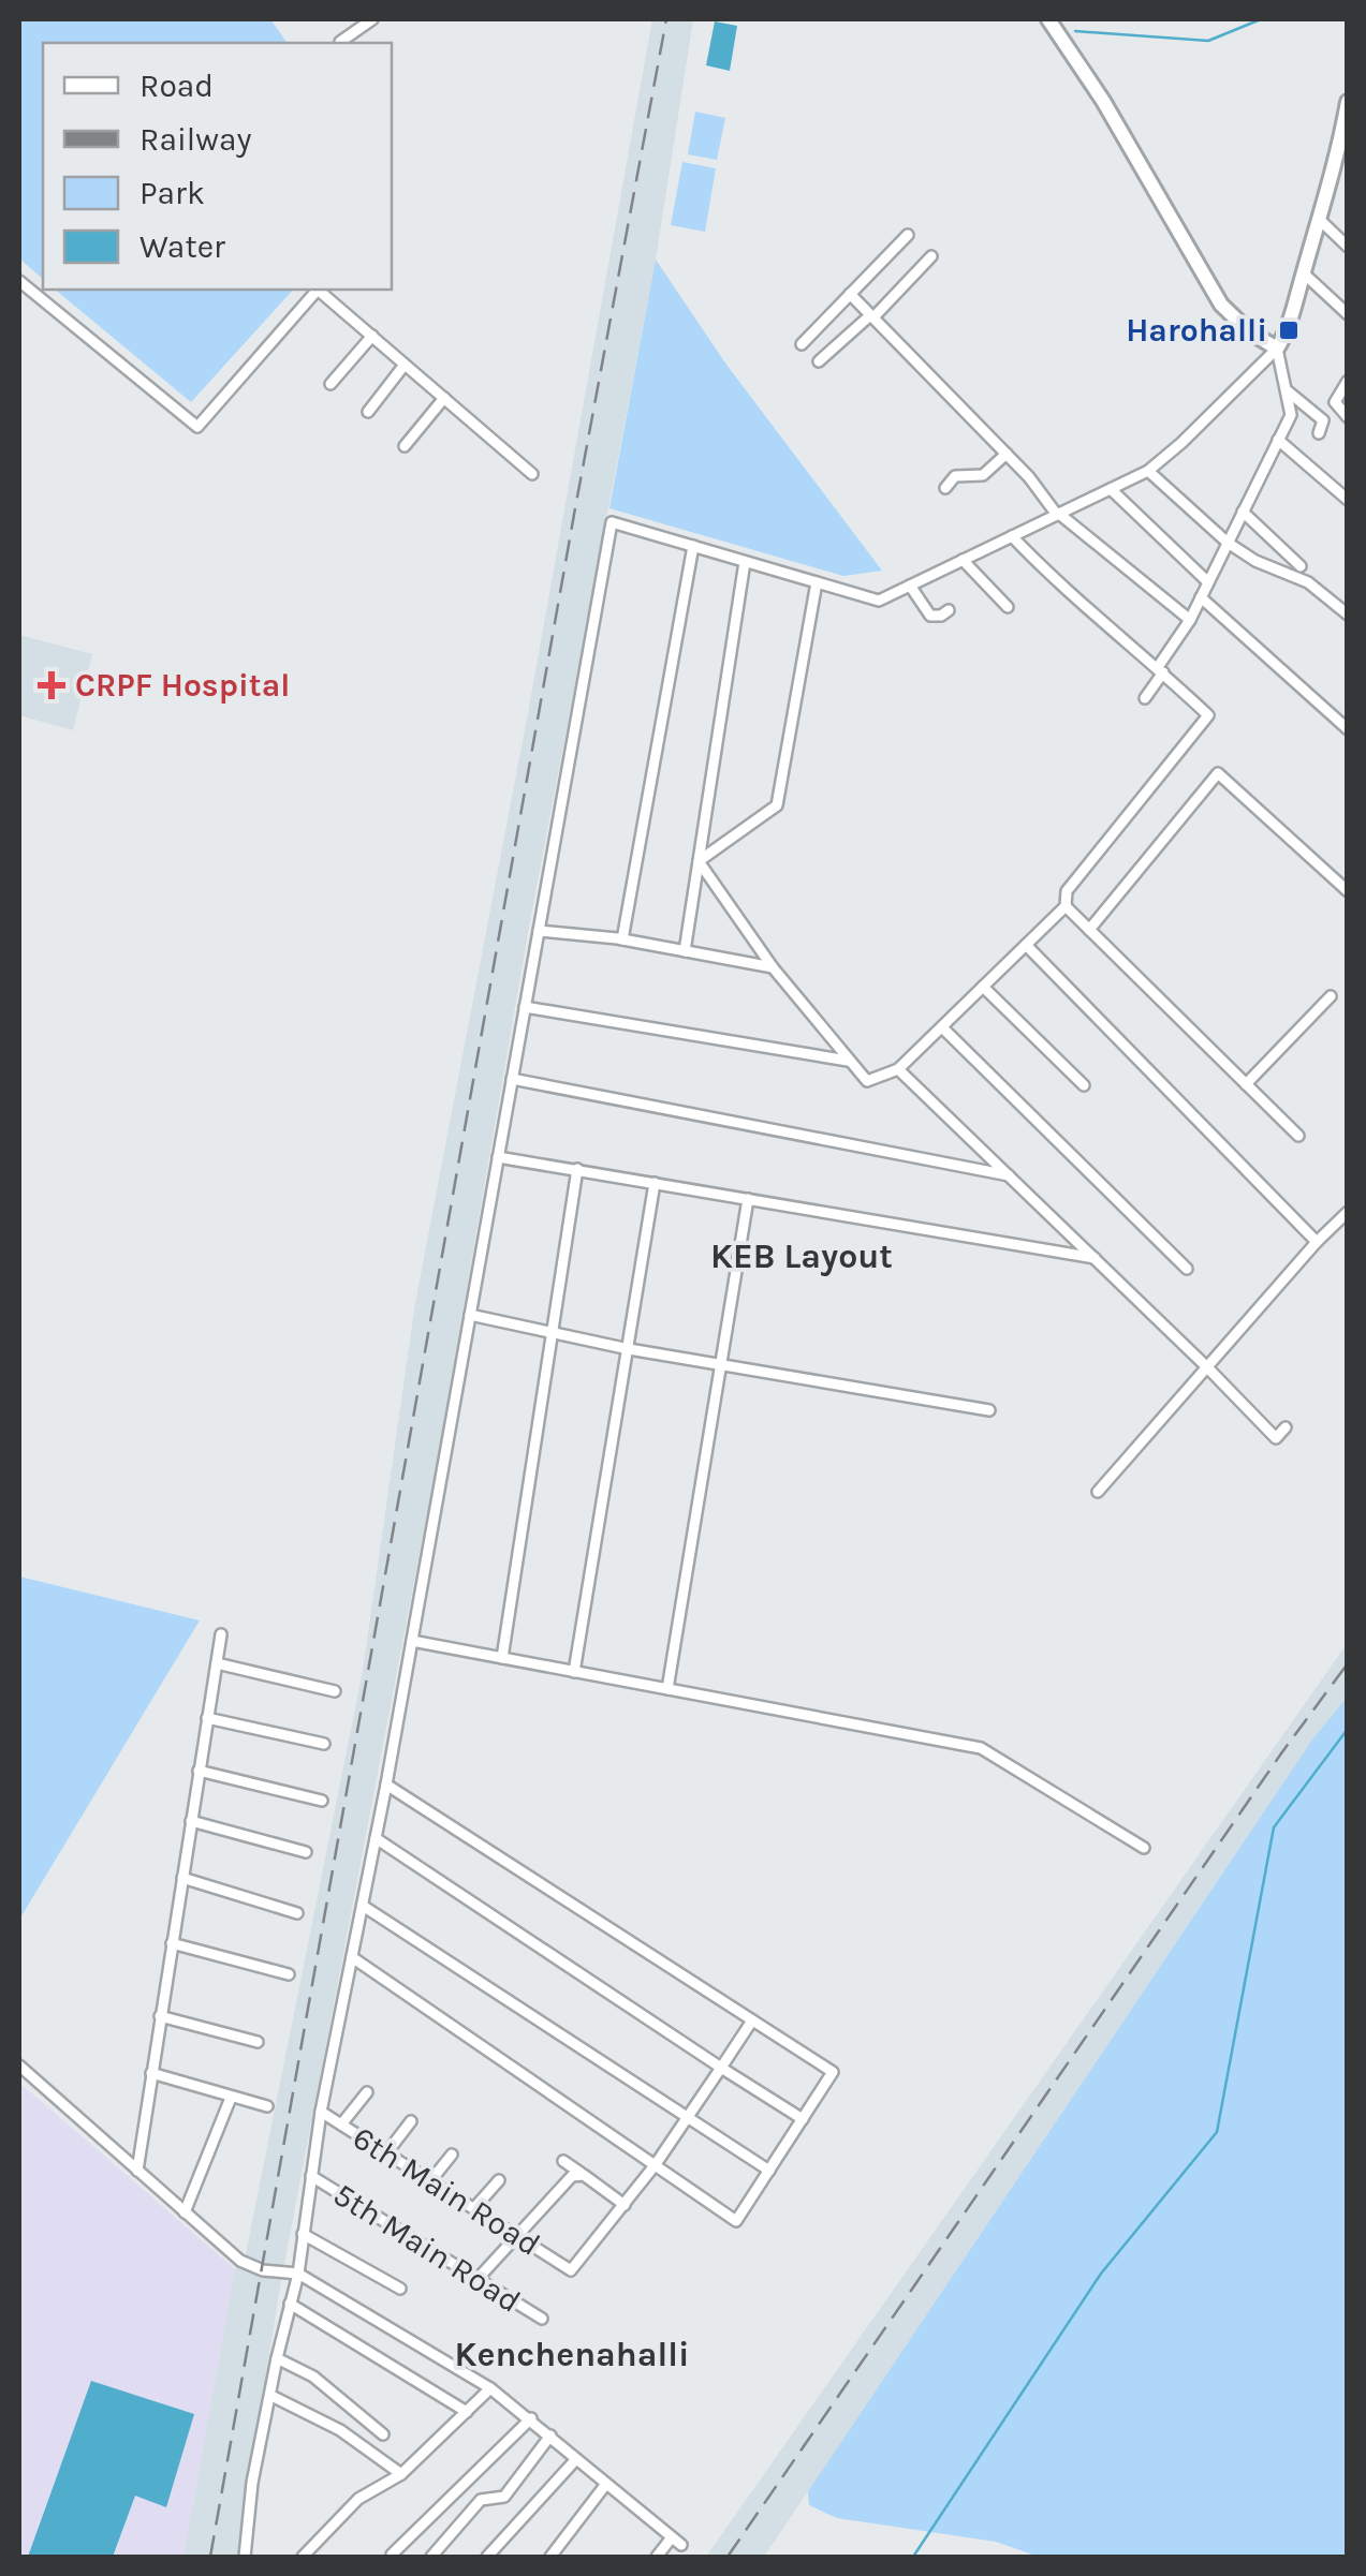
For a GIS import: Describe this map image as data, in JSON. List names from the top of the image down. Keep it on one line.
{"streets":{"street":["6th Main Road","5th Main Road"]},"districts":["KEB Layout","Kenchenahalli"],"places":{"transit":["Harohalli"],"health":["CRPF Hospital"]},"legend":["Road","Railway","Park","Water"]}
